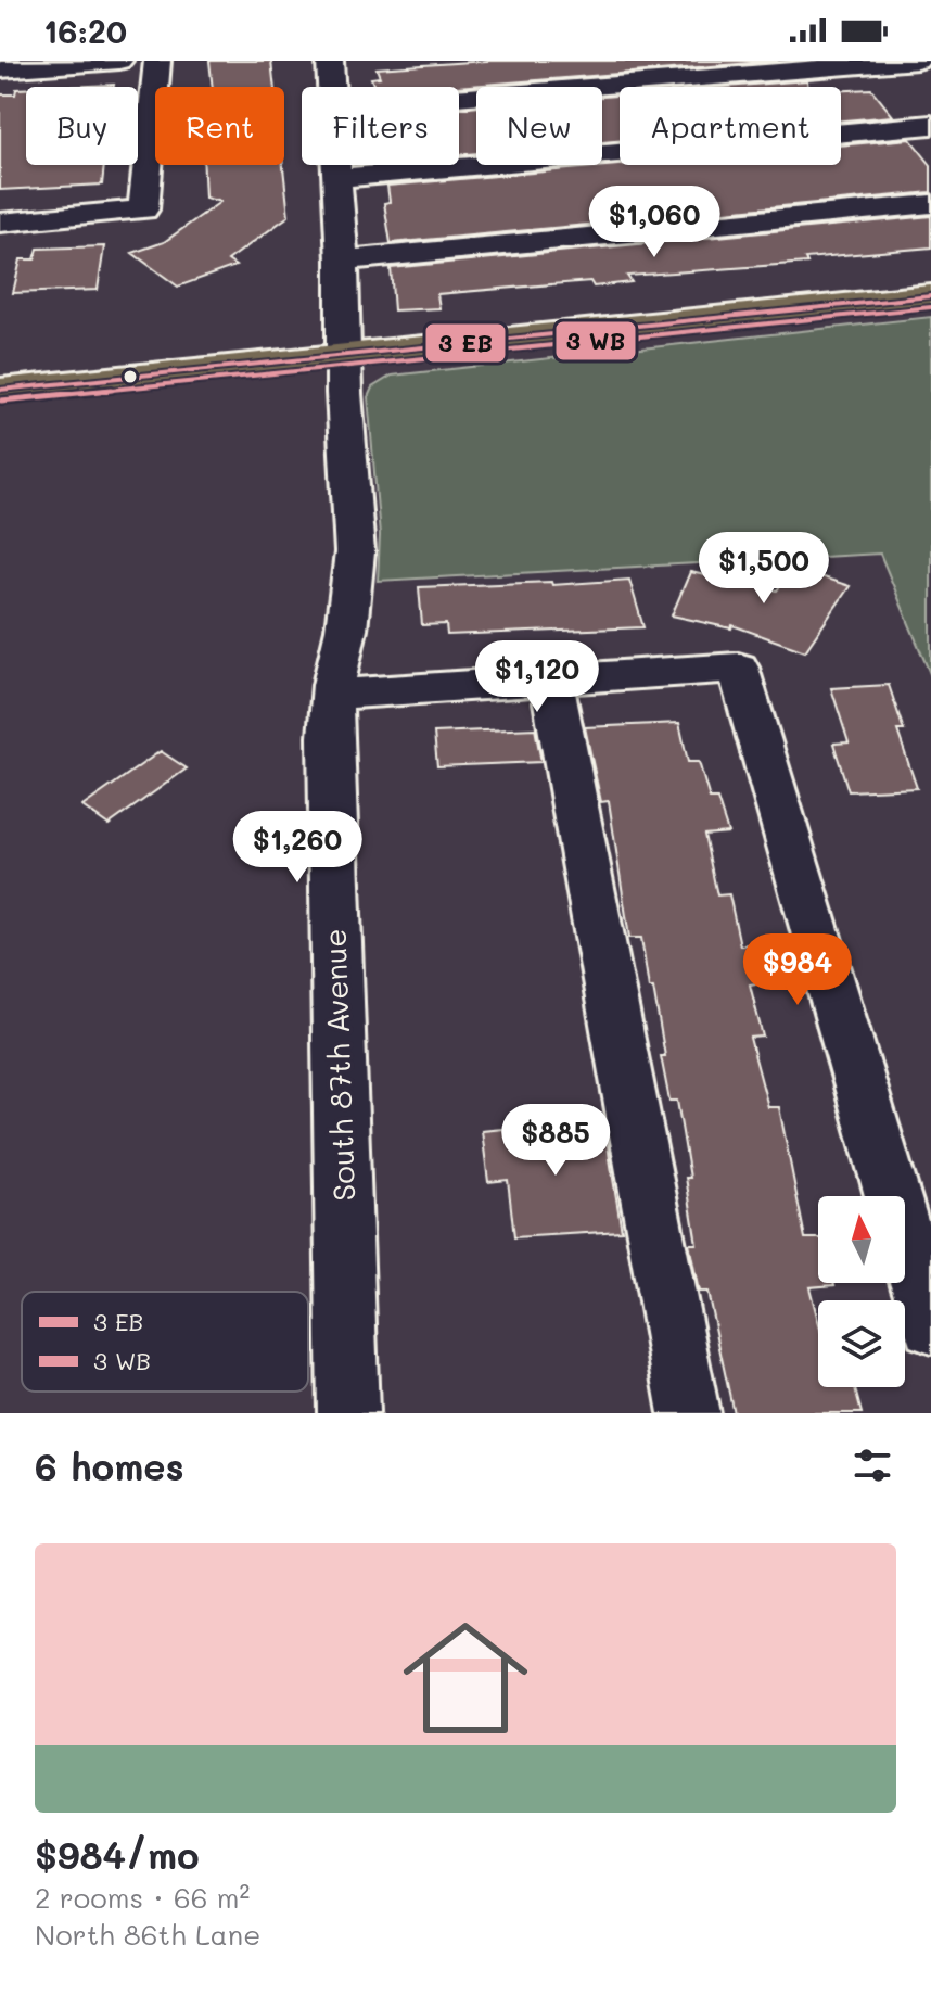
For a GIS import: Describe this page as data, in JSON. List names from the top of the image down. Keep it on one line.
{"streets":{"street":["South 87th Avenue"]},"legend":["3 EB","3 WB"],"north":"top","page":{"status":"16:20","chip":["Buy","Rent","Filters","New","Apartment"],"price":["$1,060","$1,500","$1,120","$1,260","$984","$885"],"heading":"6 homes","list":[{"name":"$984/mo","note":"2 rooms · 66 m² · North 86th Lane"}]}}
